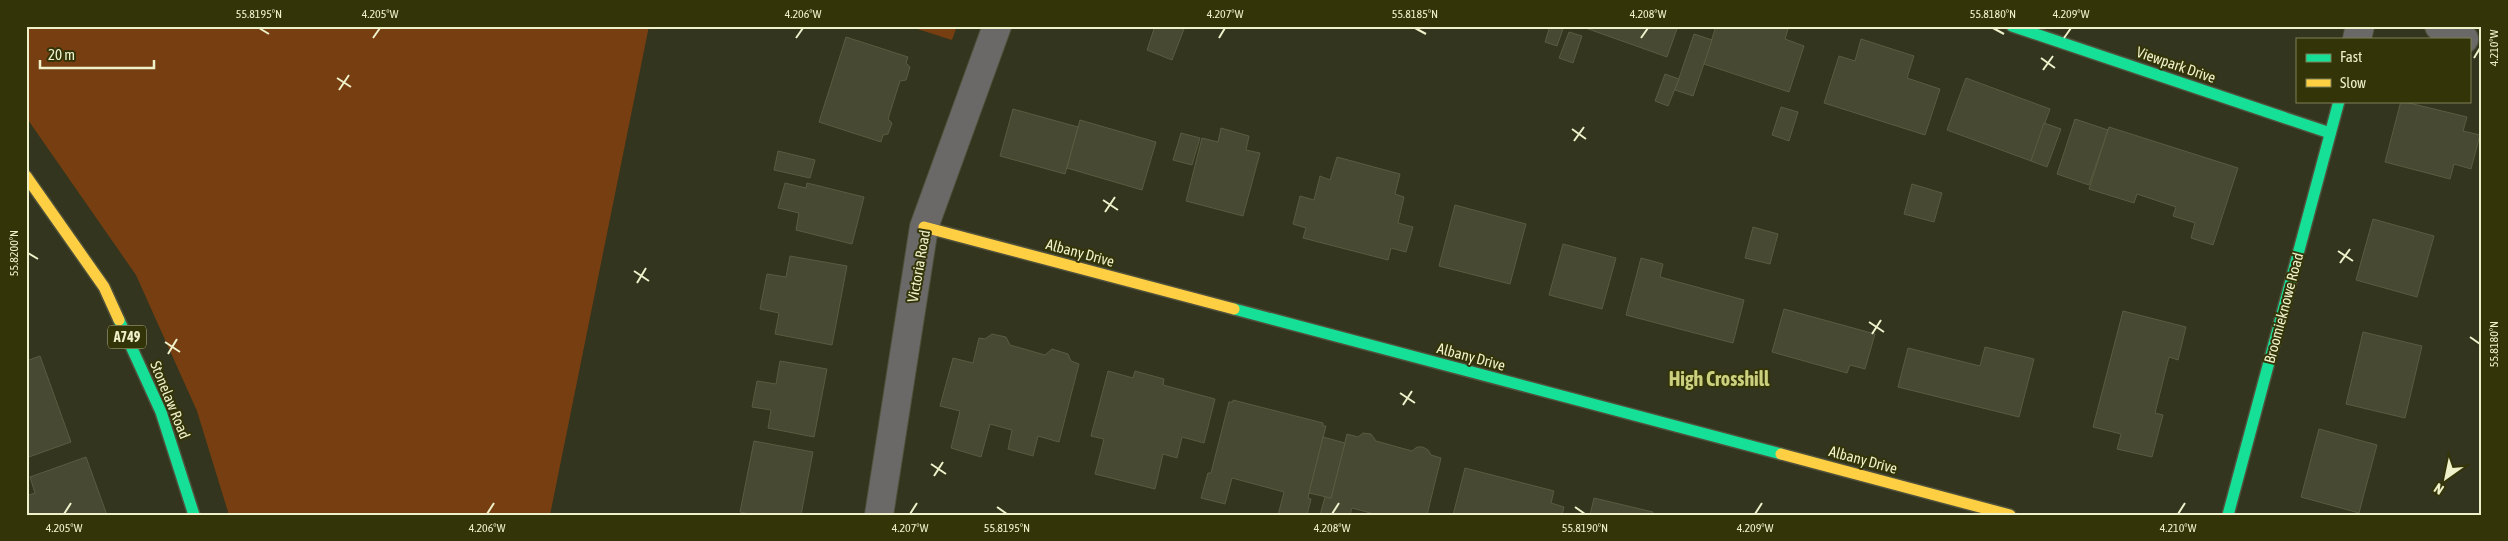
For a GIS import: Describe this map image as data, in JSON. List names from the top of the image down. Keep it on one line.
{"streets":{"street":["Viewpark Drive","Albany Drive","Victoria Road","Broomieknowe Road","A749","Stonelaw Road"]},"crossings":[["Viewpark Drive","Broomieknowe Road"],["Albany Drive","Victoria Road"]],"districts":["High Crosshill"],"legend":["Fast","Slow"],"scale_bar":"20 m","north":"bottom left","coordinates":["55.8195°N","4.205°W","4.206°W","4.207°W","55.8185°N","4.208°W","55.8180°N","4.209°W","4.210°W","55.8200°N","55.8190°N"]}
